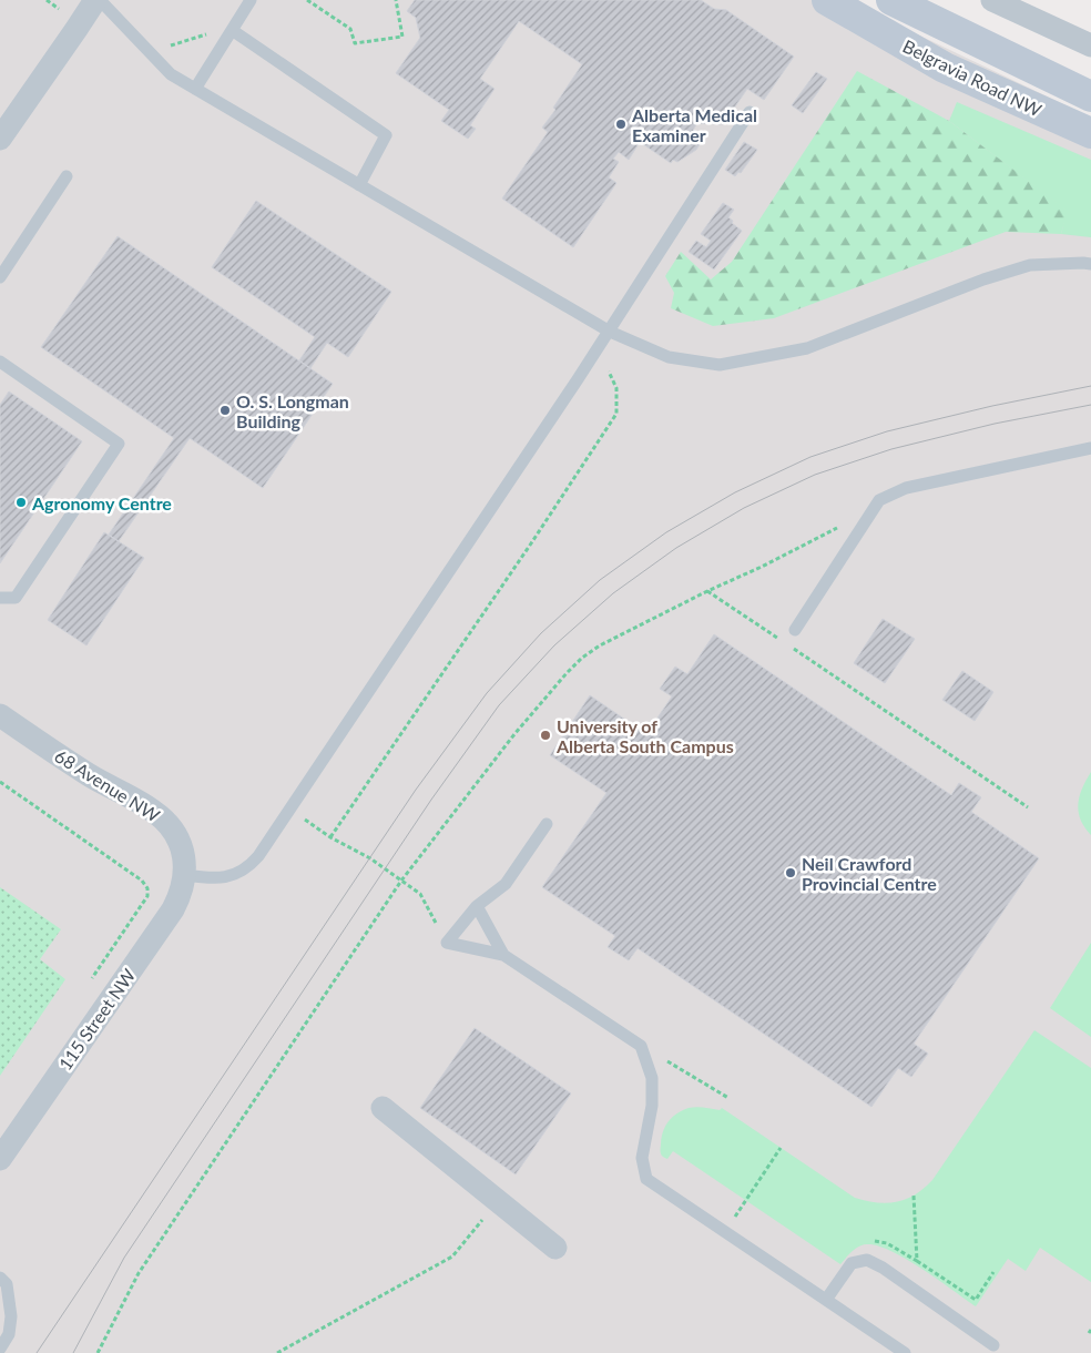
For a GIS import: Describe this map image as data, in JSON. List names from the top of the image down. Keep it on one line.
{"streets":{"main road":["Belgravia Road NW"],"street":["68 Avenue NW","115 Street NW"]},"crossings":[["68 Avenue NW","115 Street NW"]],"places":["Alberta Medical Examiner","O. S. Longman Building","Agronomy Centre","University of Alberta South Campus","Neil Crawford Provincial Centre"]}
